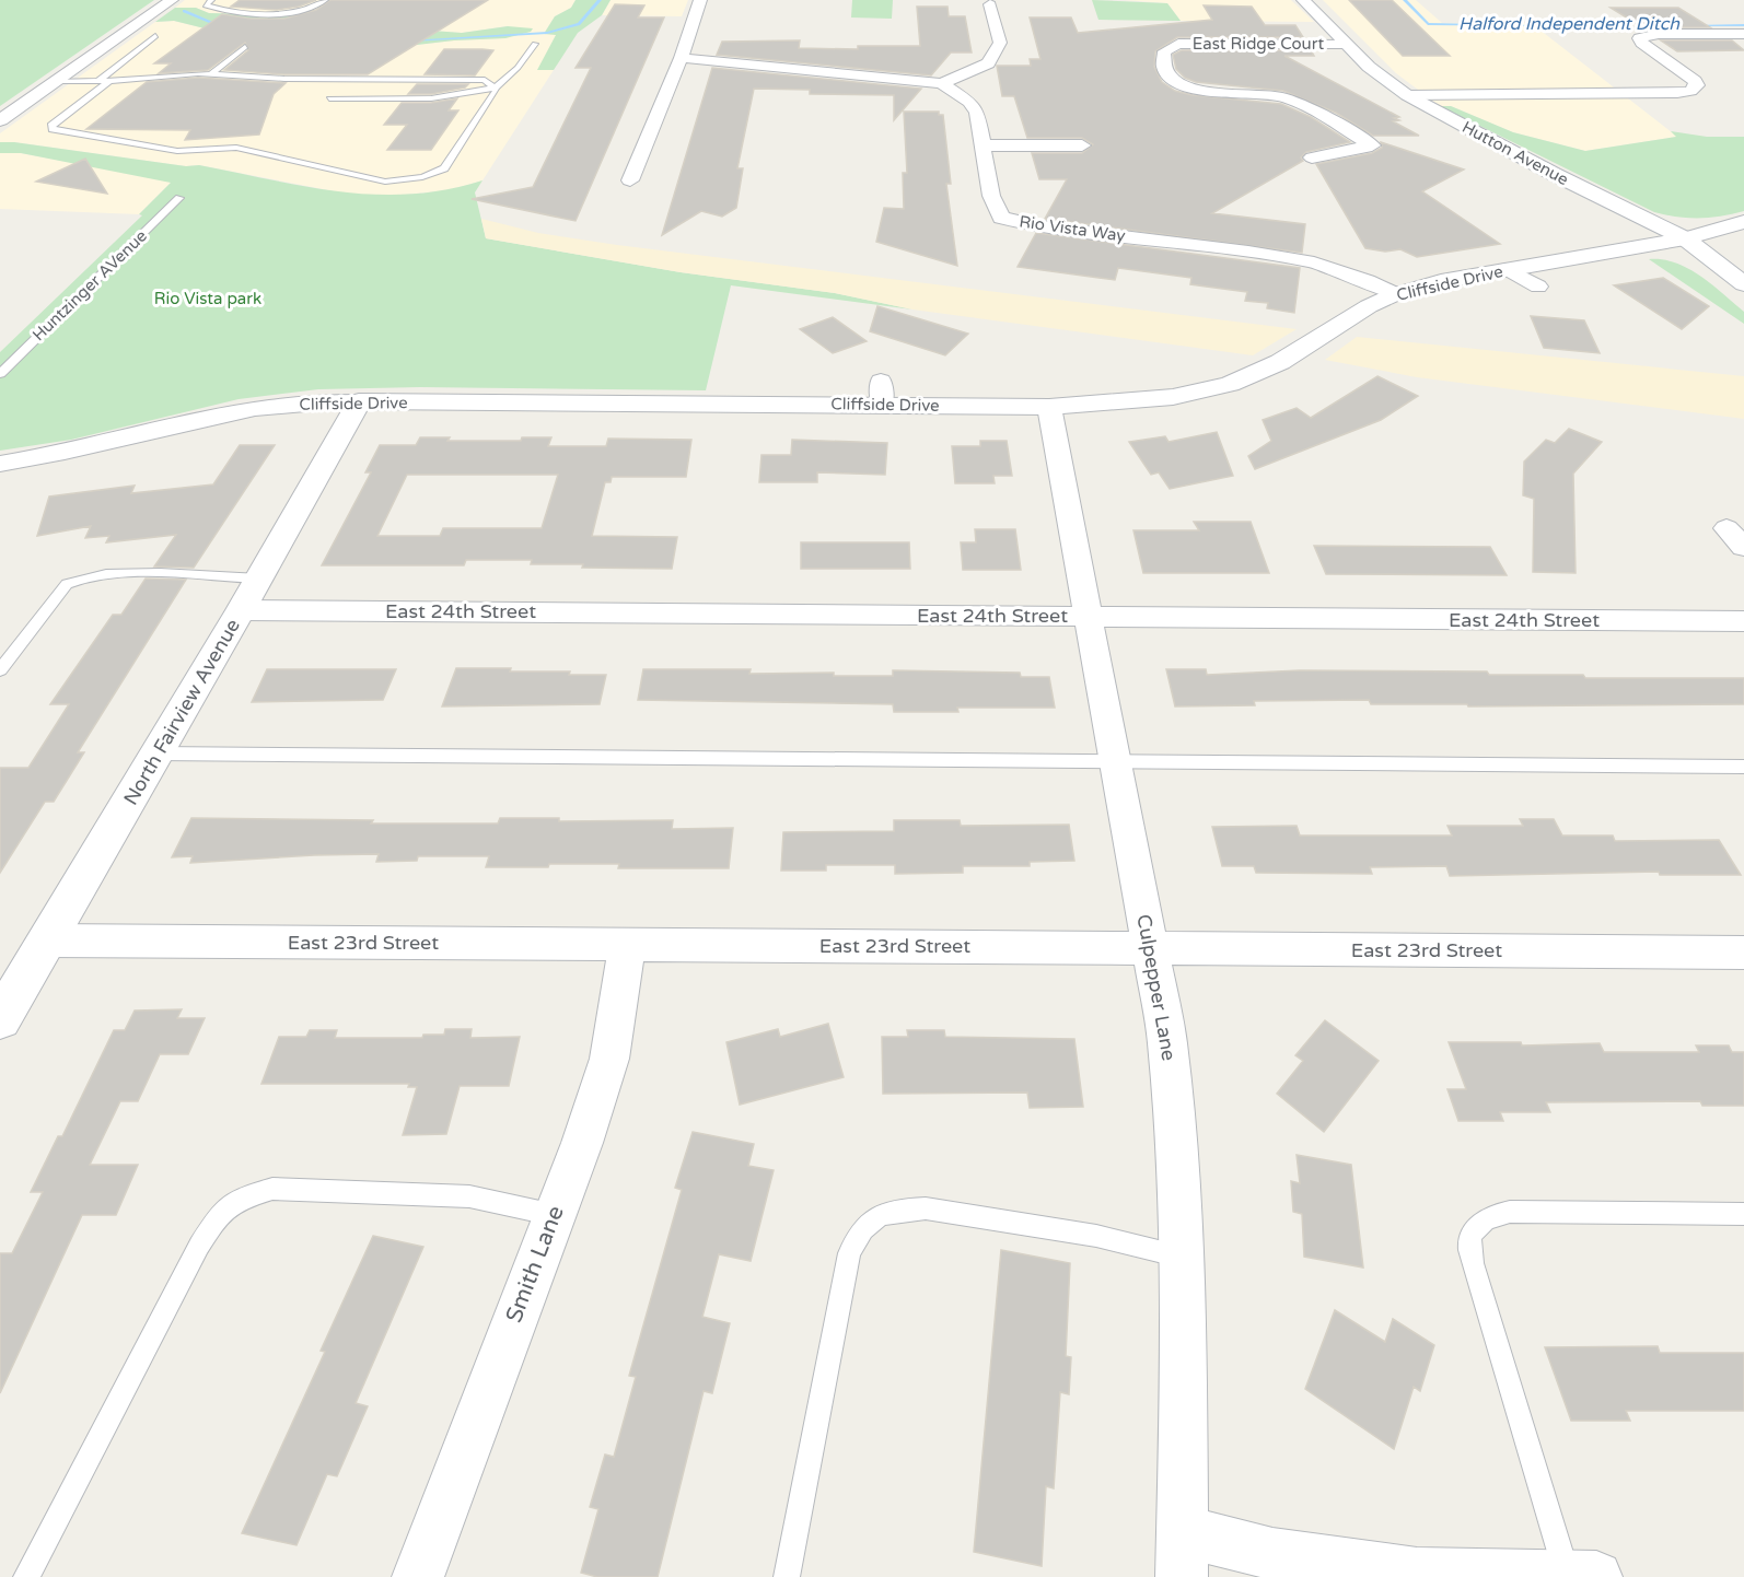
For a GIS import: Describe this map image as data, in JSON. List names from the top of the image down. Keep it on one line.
{"streets":{"street":["East Ridge Court","Hutton Avenue","Rio Vista Way","Cliffside Drive","East 24th Street","North Fairview Avenue","East 23rd Street","Culpepper Lane","Smith Lane"],"lane":["Huntzinger AVenue"]},"crossings":[["East Ridge Court","Hutton Avenue"],["Hutton Avenue","Cliffside Drive"],["Rio Vista Way","Cliffside Drive"],["Cliffside Drive","North Fairview Avenue"],["Cliffside Drive","Culpepper Lane"],["East 24th Street","North Fairview Avenue"],["East 24th Street","Culpepper Lane"],["North Fairview Avenue","East 23rd Street"],["East 23rd Street","Culpepper Lane"],["East 23rd Street","Smith Lane"]],"water":["Halford Independent Ditch"],"parks":["Rio Vista park"]}
